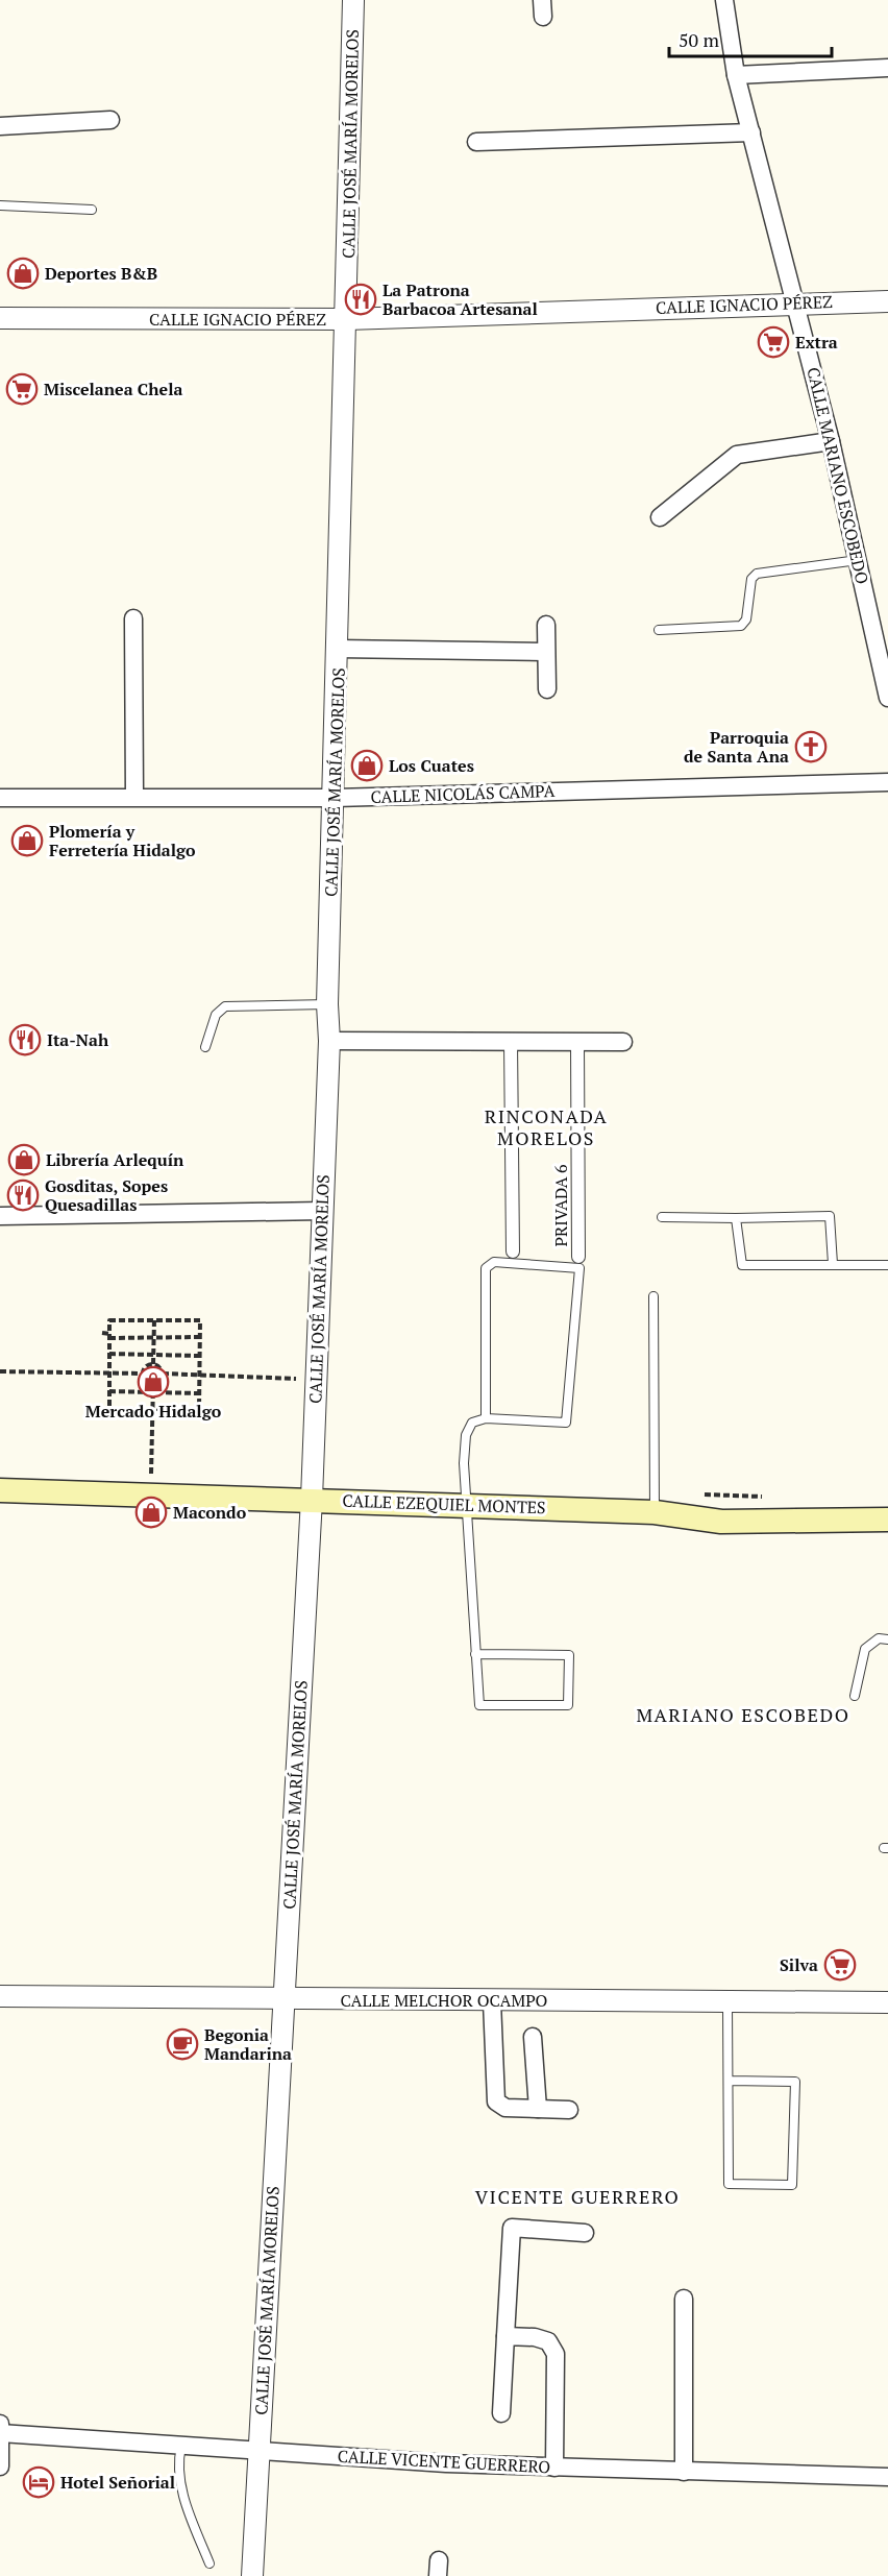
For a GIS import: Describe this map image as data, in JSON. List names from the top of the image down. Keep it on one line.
{"streets":{"main road":["CALLE EZEQUIEL MONTES"],"street":["CALLE JOSÉ MARÍA MORELOS","CALLE IGNACIO PÉREZ","CALLE MARIANO ESCOBEDO","CALLE NICOLÁS CAMPA","PRIVADA 6","CALLE MELCHOR OCAMPO","CALLE VICENTE GUERRERO"]},"crossings":[["CALLE JOSÉ MARÍA MORELOS","CALLE IGNACIO PÉREZ"],["CALLE JOSÉ MARÍA MORELOS","CALLE NICOLÁS CAMPA"],["CALLE JOSÉ MARÍA MORELOS","CALLE EZEQUIEL MONTES"],["CALLE JOSÉ MARÍA MORELOS","CALLE MELCHOR OCAMPO"],["CALLE JOSÉ MARÍA MORELOS","CALLE VICENTE GUERRERO"],["CALLE IGNACIO PÉREZ","CALLE MARIANO ESCOBEDO"]],"districts":["RINCONADA MORELOS","MARIANO ESCOBEDO","VICENTE GUERRERO"],"places":{"shop":["Deportes B&B","Los Cuates","Plomería y Ferretería Hidalgo","Librería Arlequín","Mercado Hidalgo","Macondo"],"restaurant":["La Patrona Barbacoa Artesanal","Ita-Nah","Gosditas, Sopes Quesadillas"],"supermarket":["Extra","Miscelanea Chela","Silva"],"church":["Parroquia de Santa Ana"],"cafe":["Begonia Mandarina"],"hotel":["Hotel Señorial"]},"scale_bar":"50 m"}
